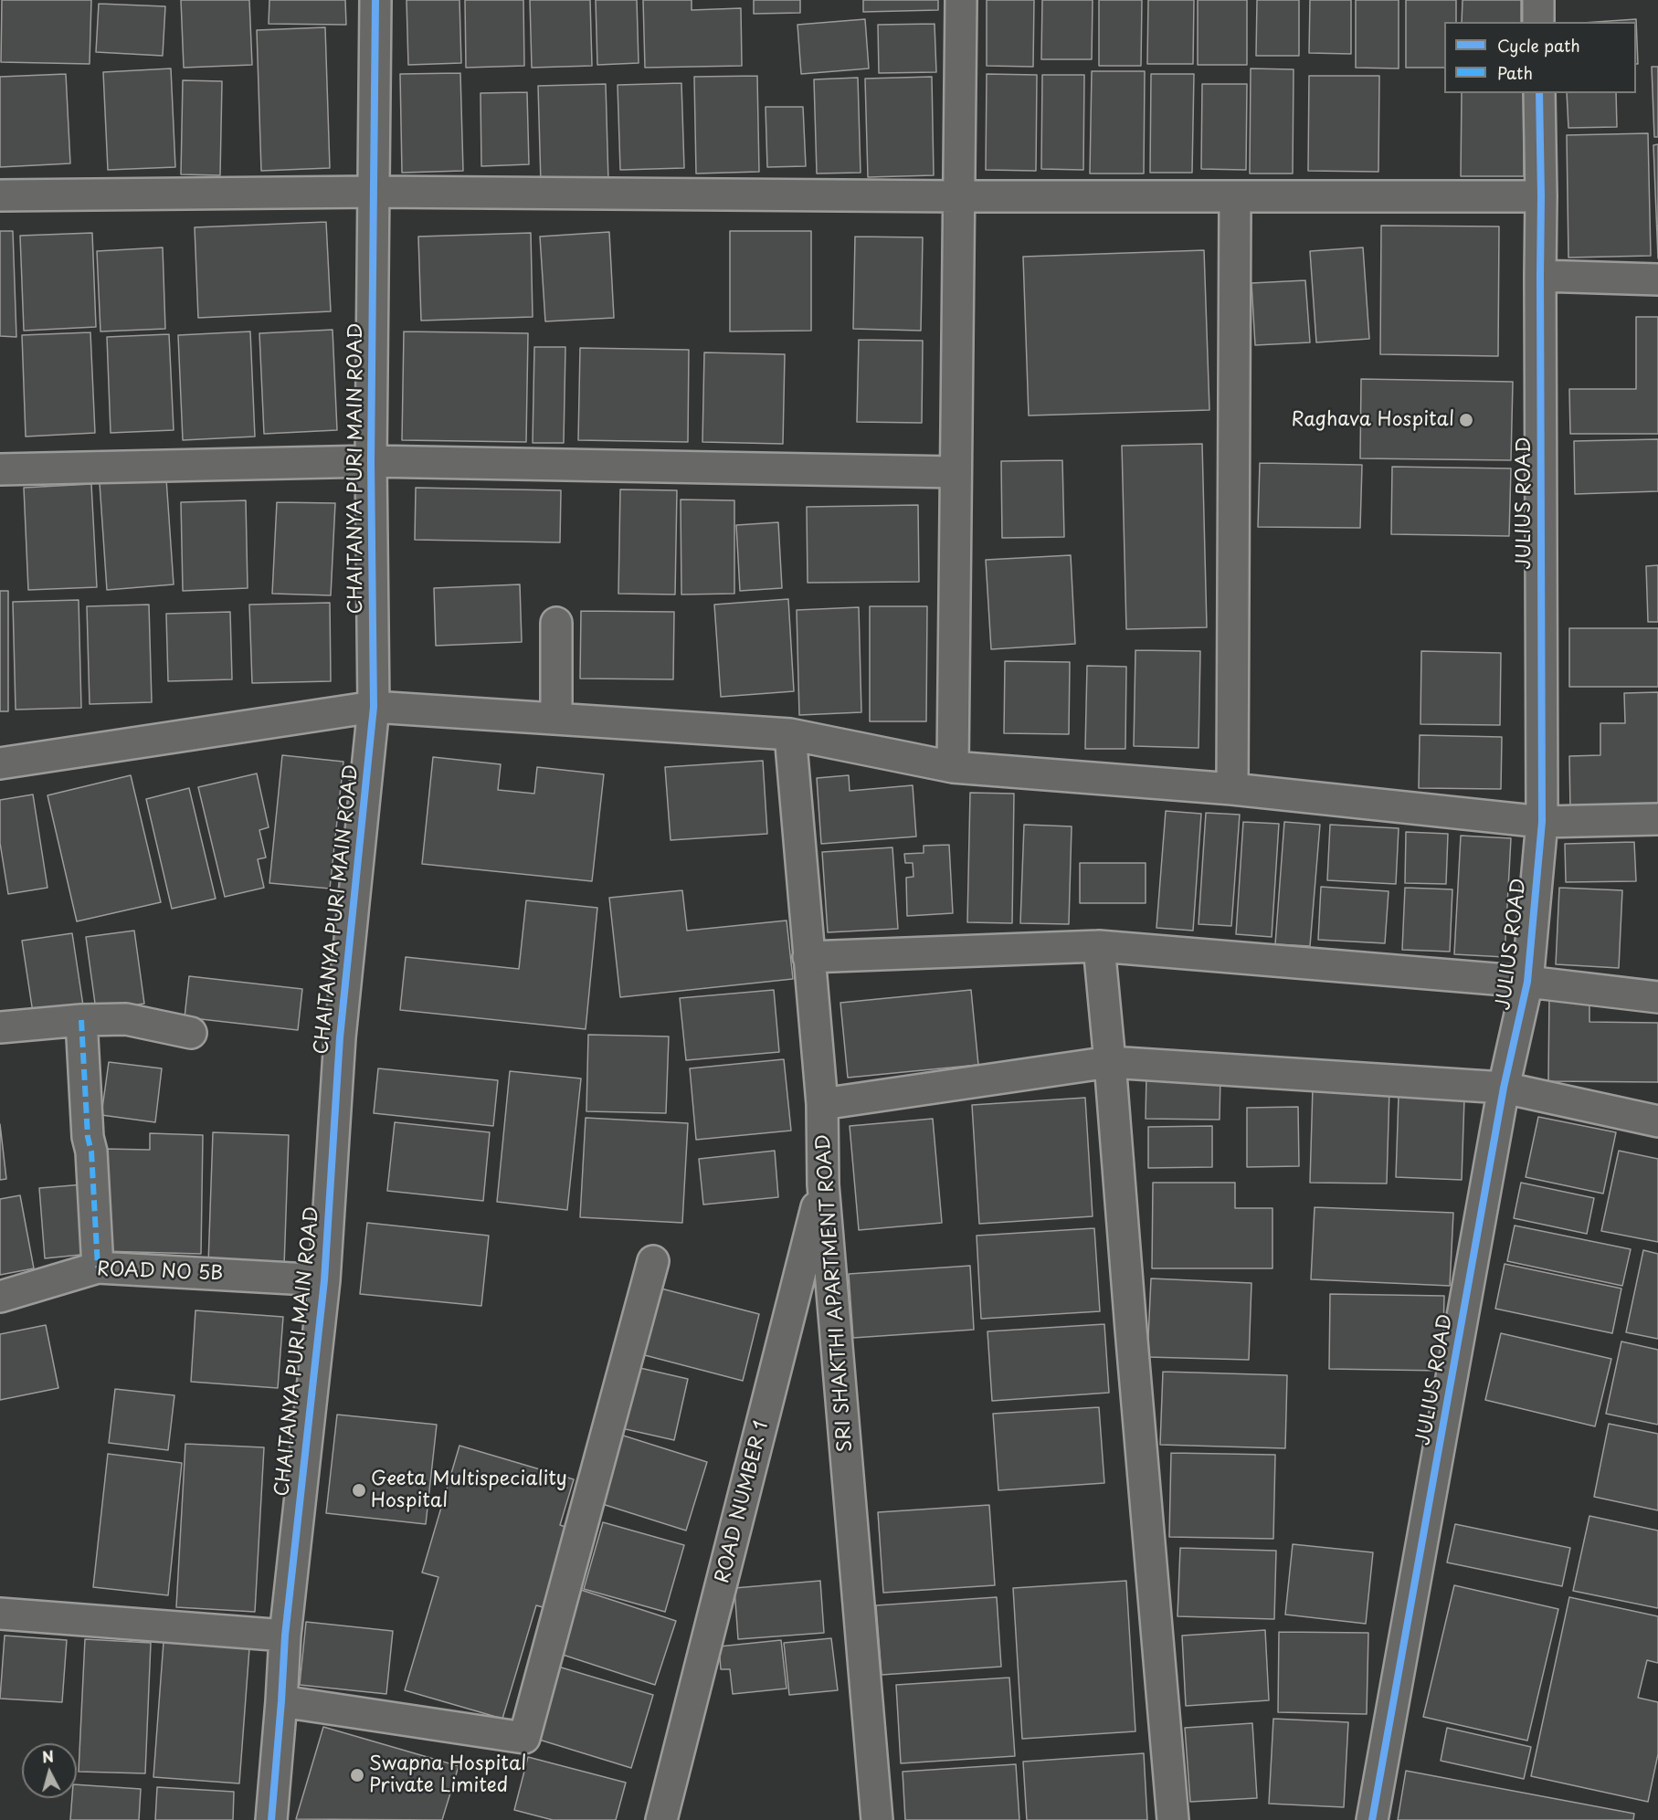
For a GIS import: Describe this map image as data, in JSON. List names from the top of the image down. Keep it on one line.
{"streets":{"street":["CHAITANYA PURI MAIN ROAD","JULIUS ROAD","ROAD NO 5B","SRI SHAKTHI APARTMENT ROAD","ROAD NUMBER 1"]},"crossings":[["CHAITANYA PURI MAIN ROAD","ROAD NO 5B"],["SRI SHAKTHI APARTMENT ROAD","ROAD NUMBER 1"]],"places":["Raghava Hospital","Geeta Multispeciality Hospital","Swapna Hospital Private Limited"],"legend":["Cycle path","Path"],"north":"top"}
